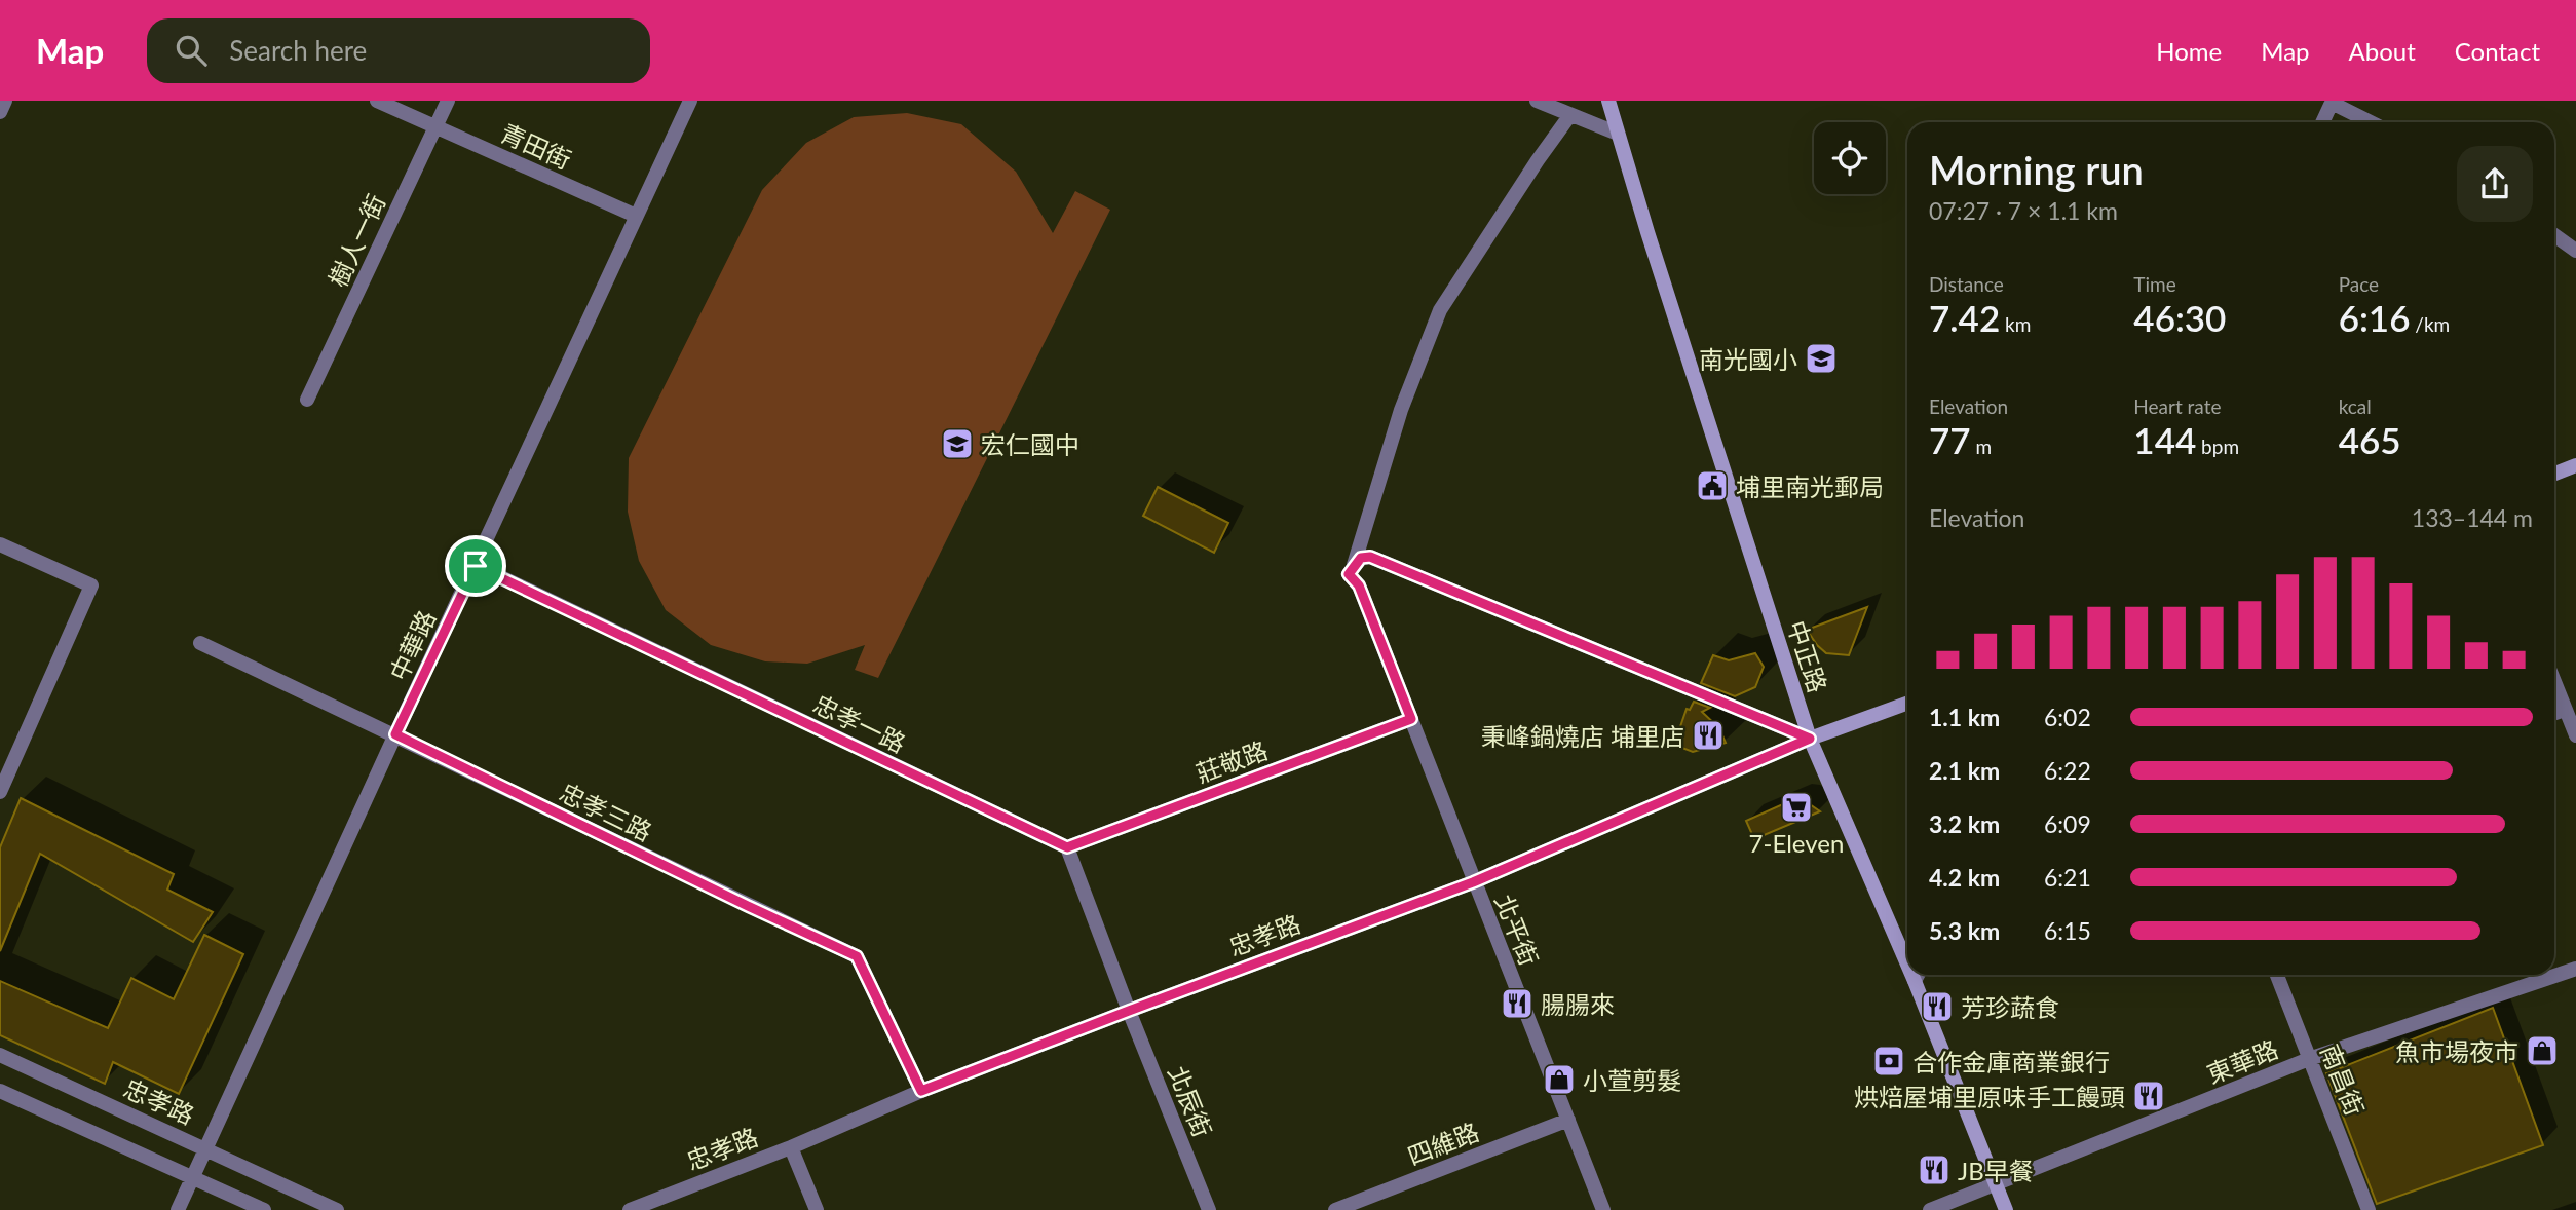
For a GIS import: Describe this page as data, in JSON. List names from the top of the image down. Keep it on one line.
{"streets":{"main road":["中正路","忠孝路"],"street":["青田街","樹人一街","中華路","忠孝一路","莊敬路","忠孝三路","北平街","東華路","南昌街","北辰街","四維路"]},"crossings":[["青田街","樹人一街"],["青田街","中華路"],["中華路","忠孝一路"],["中華路","忠孝三路"],["中華路","忠孝路"],["中正路","忠孝路"],["中正路","東華路"],["忠孝一路","莊敬路"],["莊敬路","北平街"],["忠孝三路","忠孝路"],["北平街","忠孝路"],["北平街","四維路"],["忠孝路","北辰街"],["東華路","南昌街"]],"places":{"school or university":["南光國小","宏仁國中"],"public building":["埔里南光郵局"],"restaurant":["秉峰鍋燒店 埔里店","腸腸來","芳珍蔬食","烘焙屋埔里原味手工饅頭","JB早餐"],"supermarket":["7-Eleven"],"shop":["魚市場夜市","小萱剪髮"],"bank":["合作金庫商業銀行"]},"page":{"header":"Map","search":"Search here","nav":["Home","Map","About","Contact"],"heading":["Morning run","07:27 · 7 × 1.1 km"],"stats":[["Distance","7.42 km"],["Time","46:30"],["Pace","6:16 /km"],["Elevation","77 m"],["Heart rate","144 bpm"],["kcal","465"]],"chart":["Elevation","133–144 m"],"list":[{"name":"1.1 km","note":"6:02"},{"name":"2.1 km","note":"6:22"},{"name":"3.2 km","note":"6:09"},{"name":"4.2 km","note":"6:21"},{"name":"5.3 km","note":"6:15"}]}}
